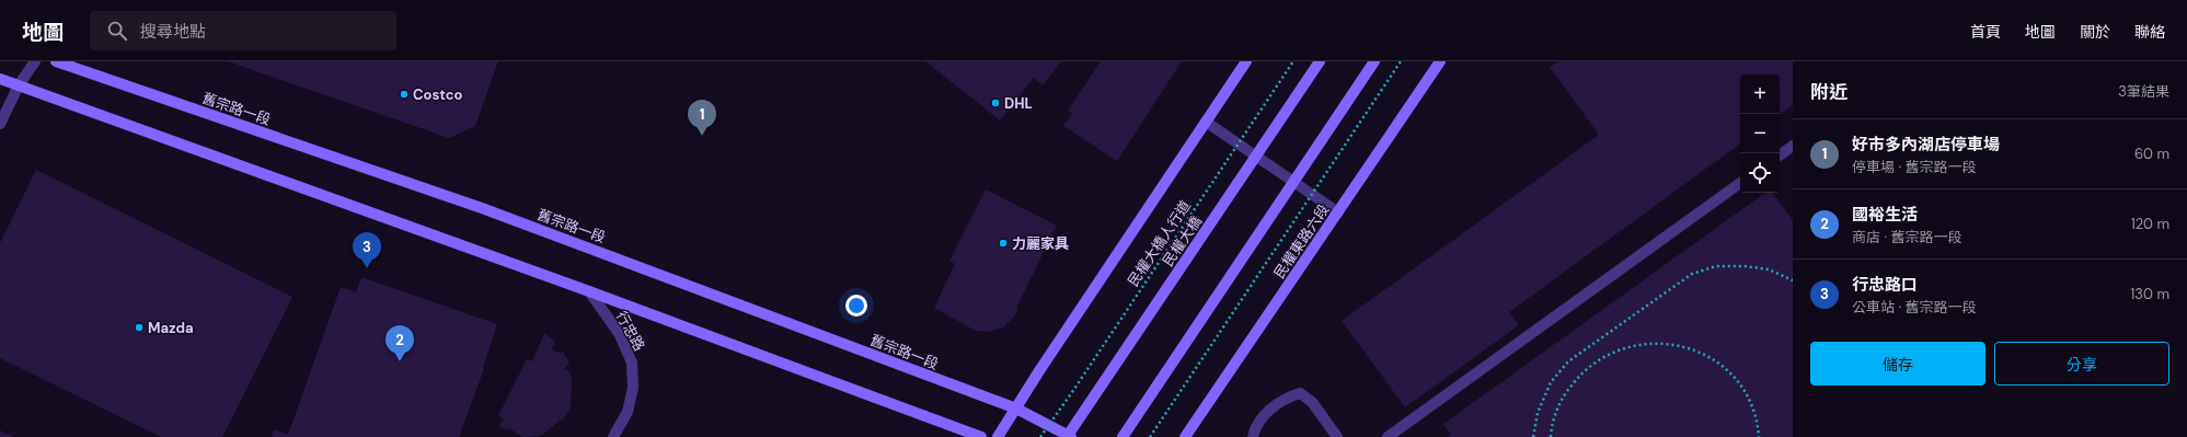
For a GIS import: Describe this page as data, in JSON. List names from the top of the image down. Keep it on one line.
{"streets":{"main road":["舊宗路一段","民權大橋","民權東路六段"],"street":["行忠路"],"path":["民權大橋人行道"]},"places":["Costco","DHL","力麗家具","Mazda"],"page":{"header":"地圖","search":"搜尋地點","nav":["首頁","地圖","關於","聯絡"],"heading":["附近","3筆結果"],"map_buttons":["+","−"],"pins":["1","3","2"],"list":[{"mark":"1","name":"好市多內湖店停車場","note":"停車場 · 舊宗路一段","value":"60 m"},{"mark":"2","name":"國裕生活","note":"商店 · 舊宗路一段","value":"120 m"},{"mark":"3","name":"行忠路口","note":"公車站 · 舊宗路一段","value":"130 m"}],"buttons":["儲存","分享"]}}
